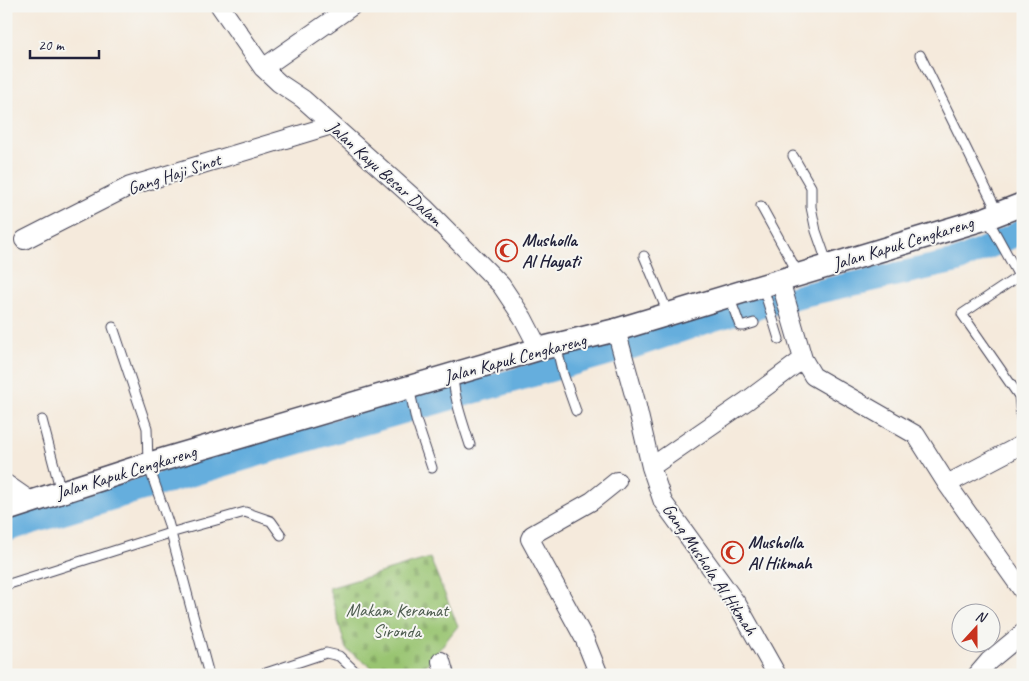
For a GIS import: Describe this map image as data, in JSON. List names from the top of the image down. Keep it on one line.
{"streets":{"street":["Jalan Kayu Besar Dalam","Gang Haji Sinot","Jalan Kapuk Cengkareng","Gang Mushola Al Hikmah"]},"crossings":[["Jalan Kayu Besar Dalam","Gang Haji Sinot"],["Jalan Kayu Besar Dalam","Jalan Kapuk Cengkareng"],["Jalan Kapuk Cengkareng","Gang Mushola Al Hikmah"]],"parks":["Makam Keramat Sironda"],"places":{"mosque":["Musholla Al Hayati","Musholla Al Hikmah"]},"scale_bar":"20 m","north":"top"}
